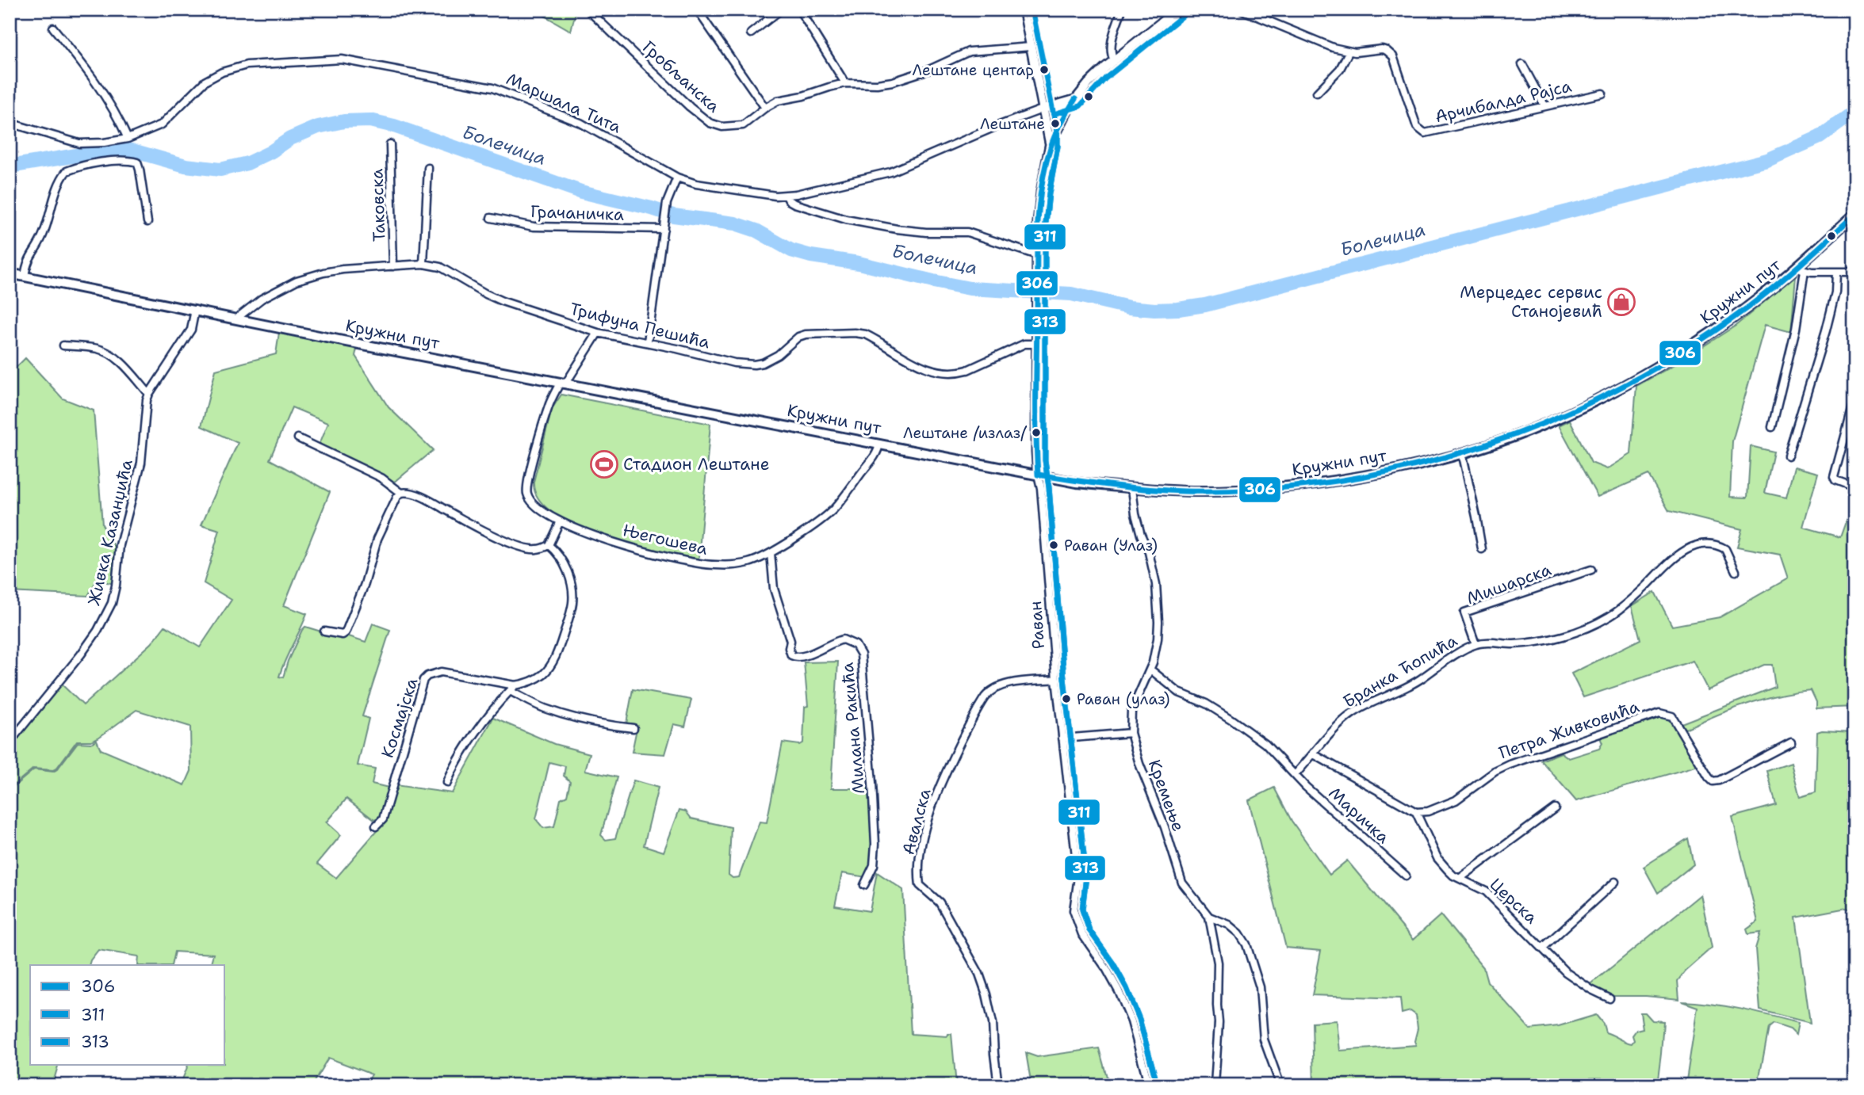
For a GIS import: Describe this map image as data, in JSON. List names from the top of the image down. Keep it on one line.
{"streets":{"main road":["Кружни пут"],"street":["Гробљанска","Арчибалда Рајса","Маршала Тита","Таковска","Грачаничка","Трифуна Пешића","Живка Казанџића","Његошева","Мишарска","Раван","Бранка Ћопића","Космајска","Милана Ракића","Петра Живковића","Кремење","Маричка","Авалска","Церска"]},"crossings":[["Гробљанска","Раван"],["Маршала Тита","Раван"],["Таковска","Трифуна Пешића"],["Кружни пут","Трифуна Пешића"],["Кружни пут","Живка Казанџића"],["Кружни пут","Његошева"],["Кружни пут","Раван"],["Кружни пут","Кремење"],["Трифуна Пешића","Његошева"],["Трифуна Пешића","Раван"],["Његошева","Милана Ракића"],["Мишарска","Бранка Ћопића"],["Раван","Авалска"],["Петра Живковића","Церска"]],"water":["Болечица"],"places":{"other":["Лештане центар","Лештане","Лештане /излаз/","Раван (Улаз)","Раван (улаз)"],"shop":["Мерцедес сервис Станојевић"],"sports":["Стадион Лештане"]},"lines":["transit line 313","transit line 311","transit line 306"],"legend":["306","311","313"]}
